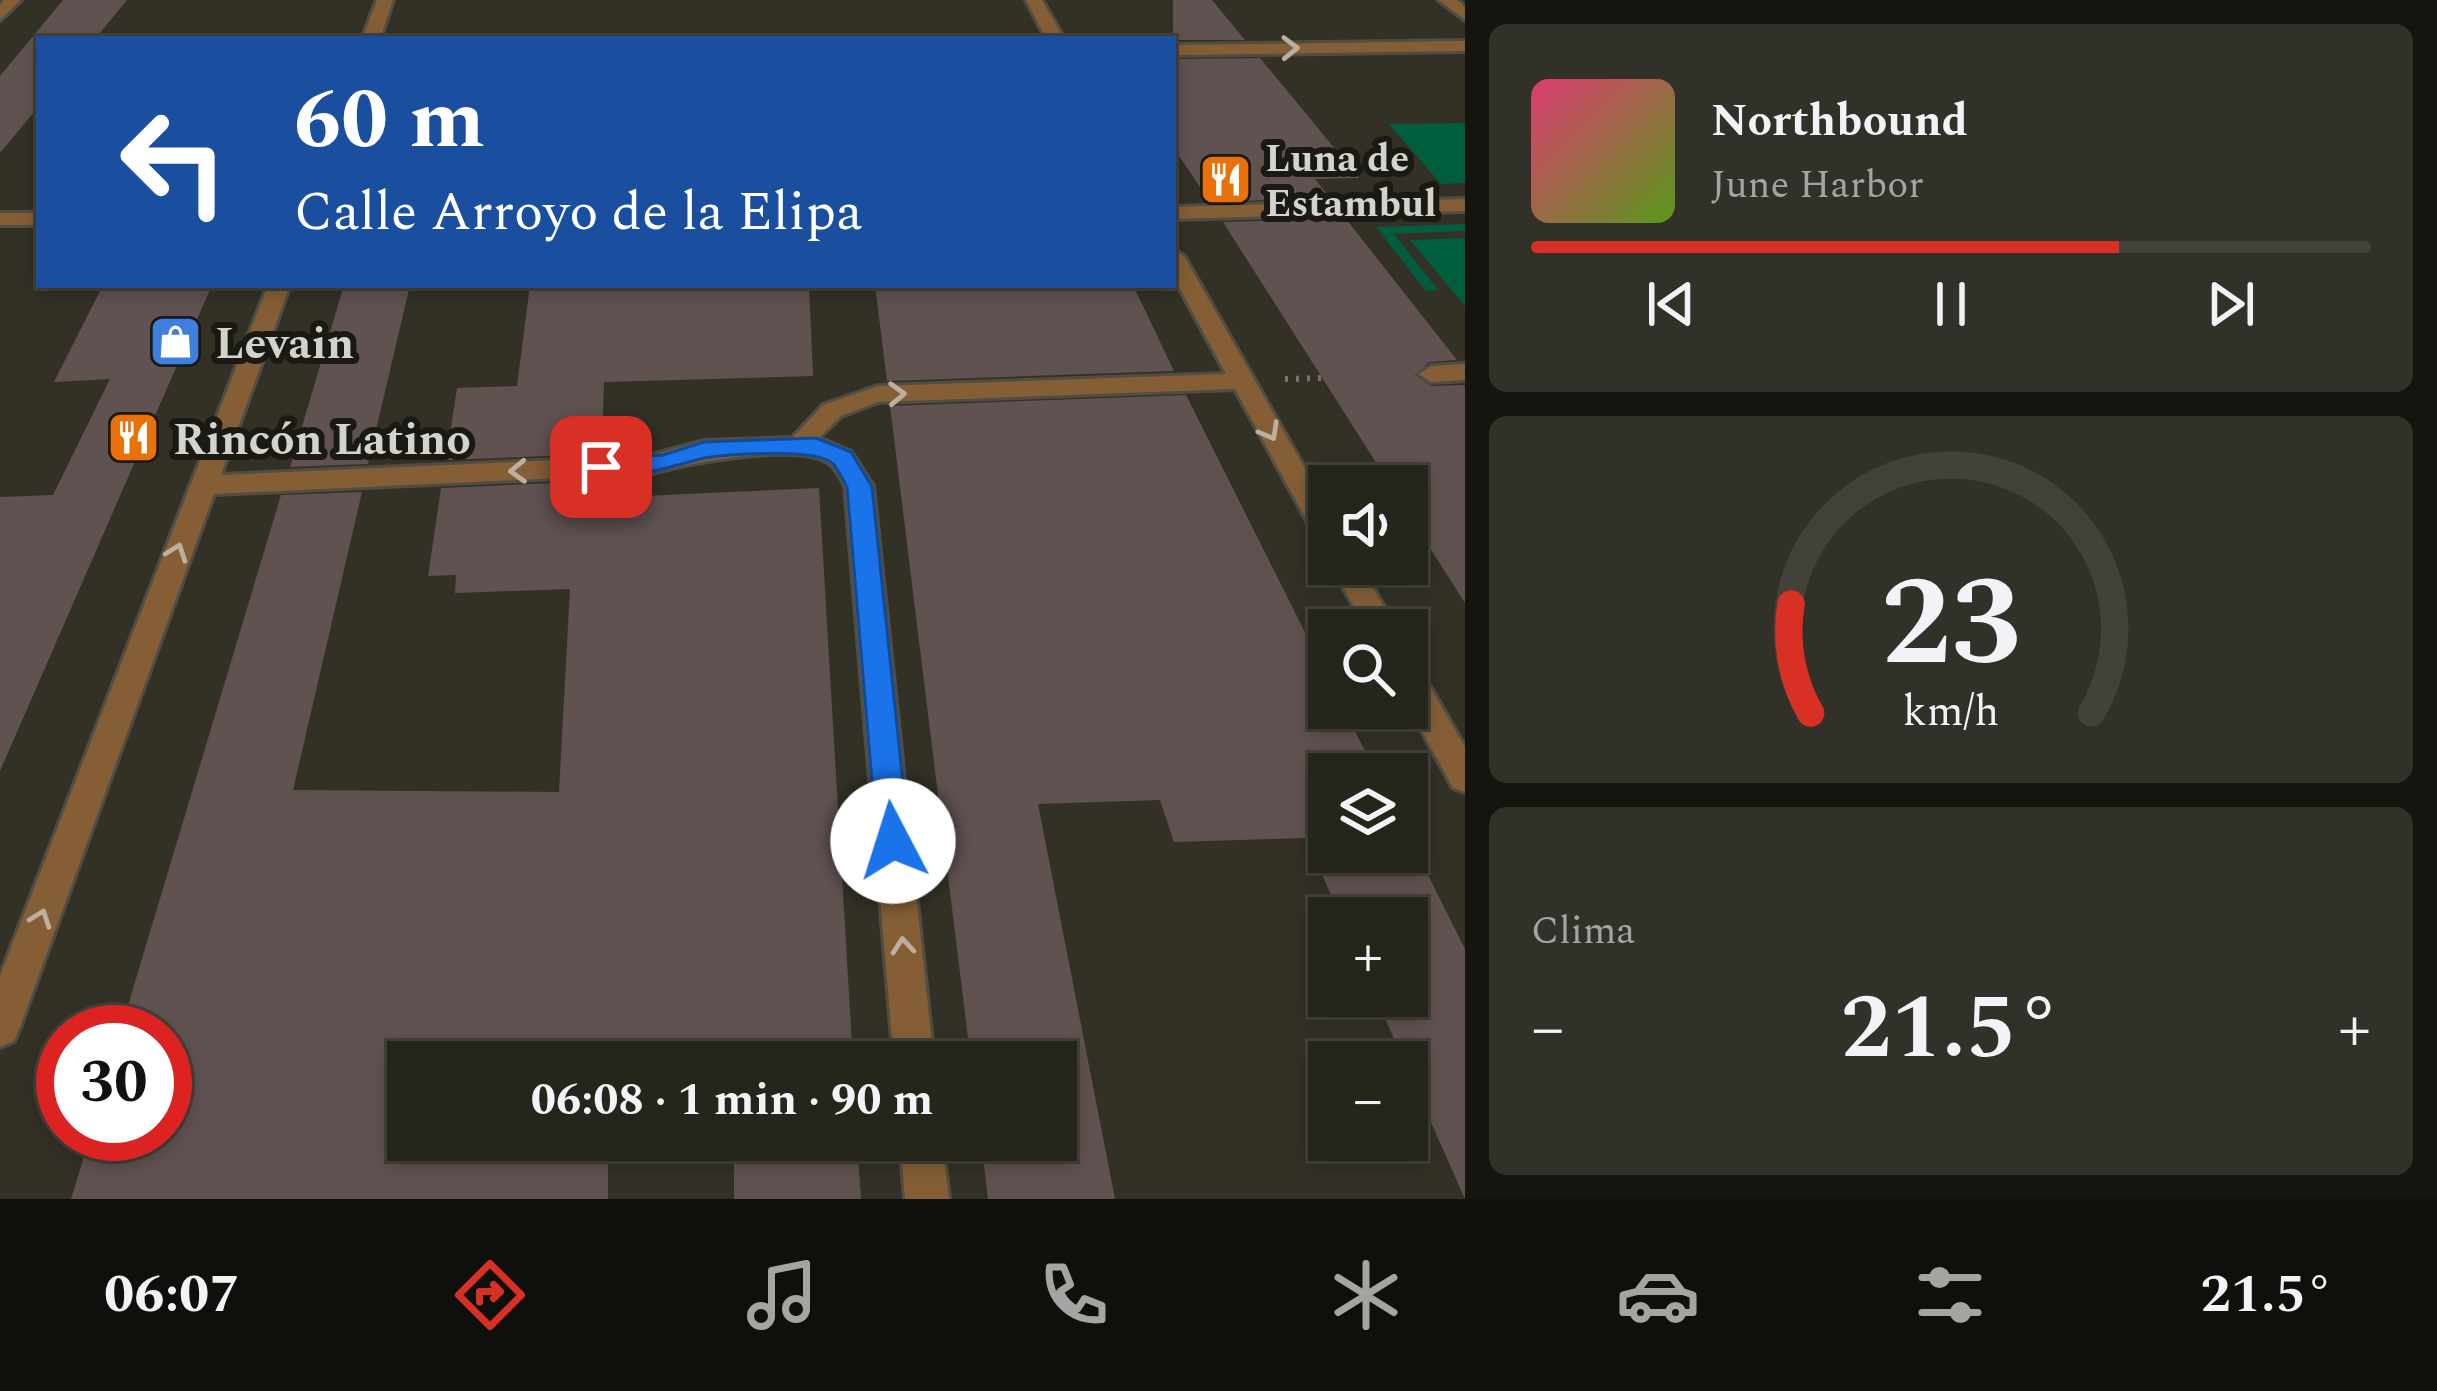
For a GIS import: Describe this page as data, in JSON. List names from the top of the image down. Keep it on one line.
{"places":{"restaurant":["Luna de Estambul","Rincón Latino"],"shop":["Levain"]},"page":{"turn":["60 m","Calle Arroyo de la Elipa"],"song":["Northbound","June Harbor"],"map_buttons":["+","−"],"tile":"Clima","heat":["−","21.5°","+"],"limit":"30","trip":"06:08 · 1 min · 90 m","tabs":["06:07","21.5°"],"gauge":["23","km/h"]}}
